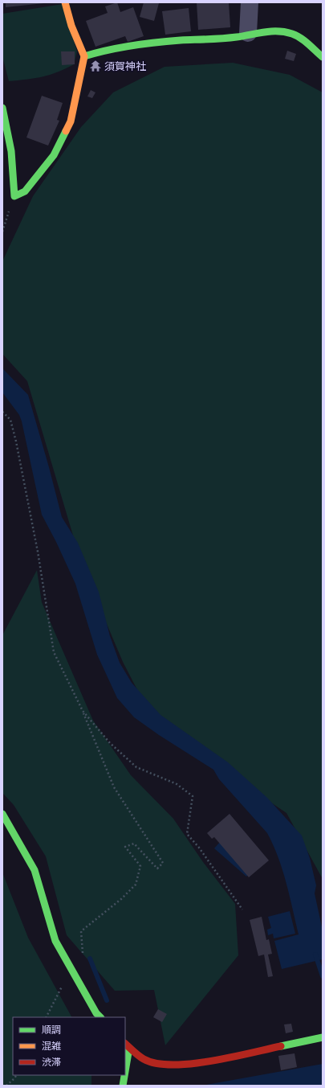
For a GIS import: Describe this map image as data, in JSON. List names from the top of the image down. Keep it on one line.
{"places":{"temple":["須賀神社"]},"legend":["順調","混雑","渋滞"]}
